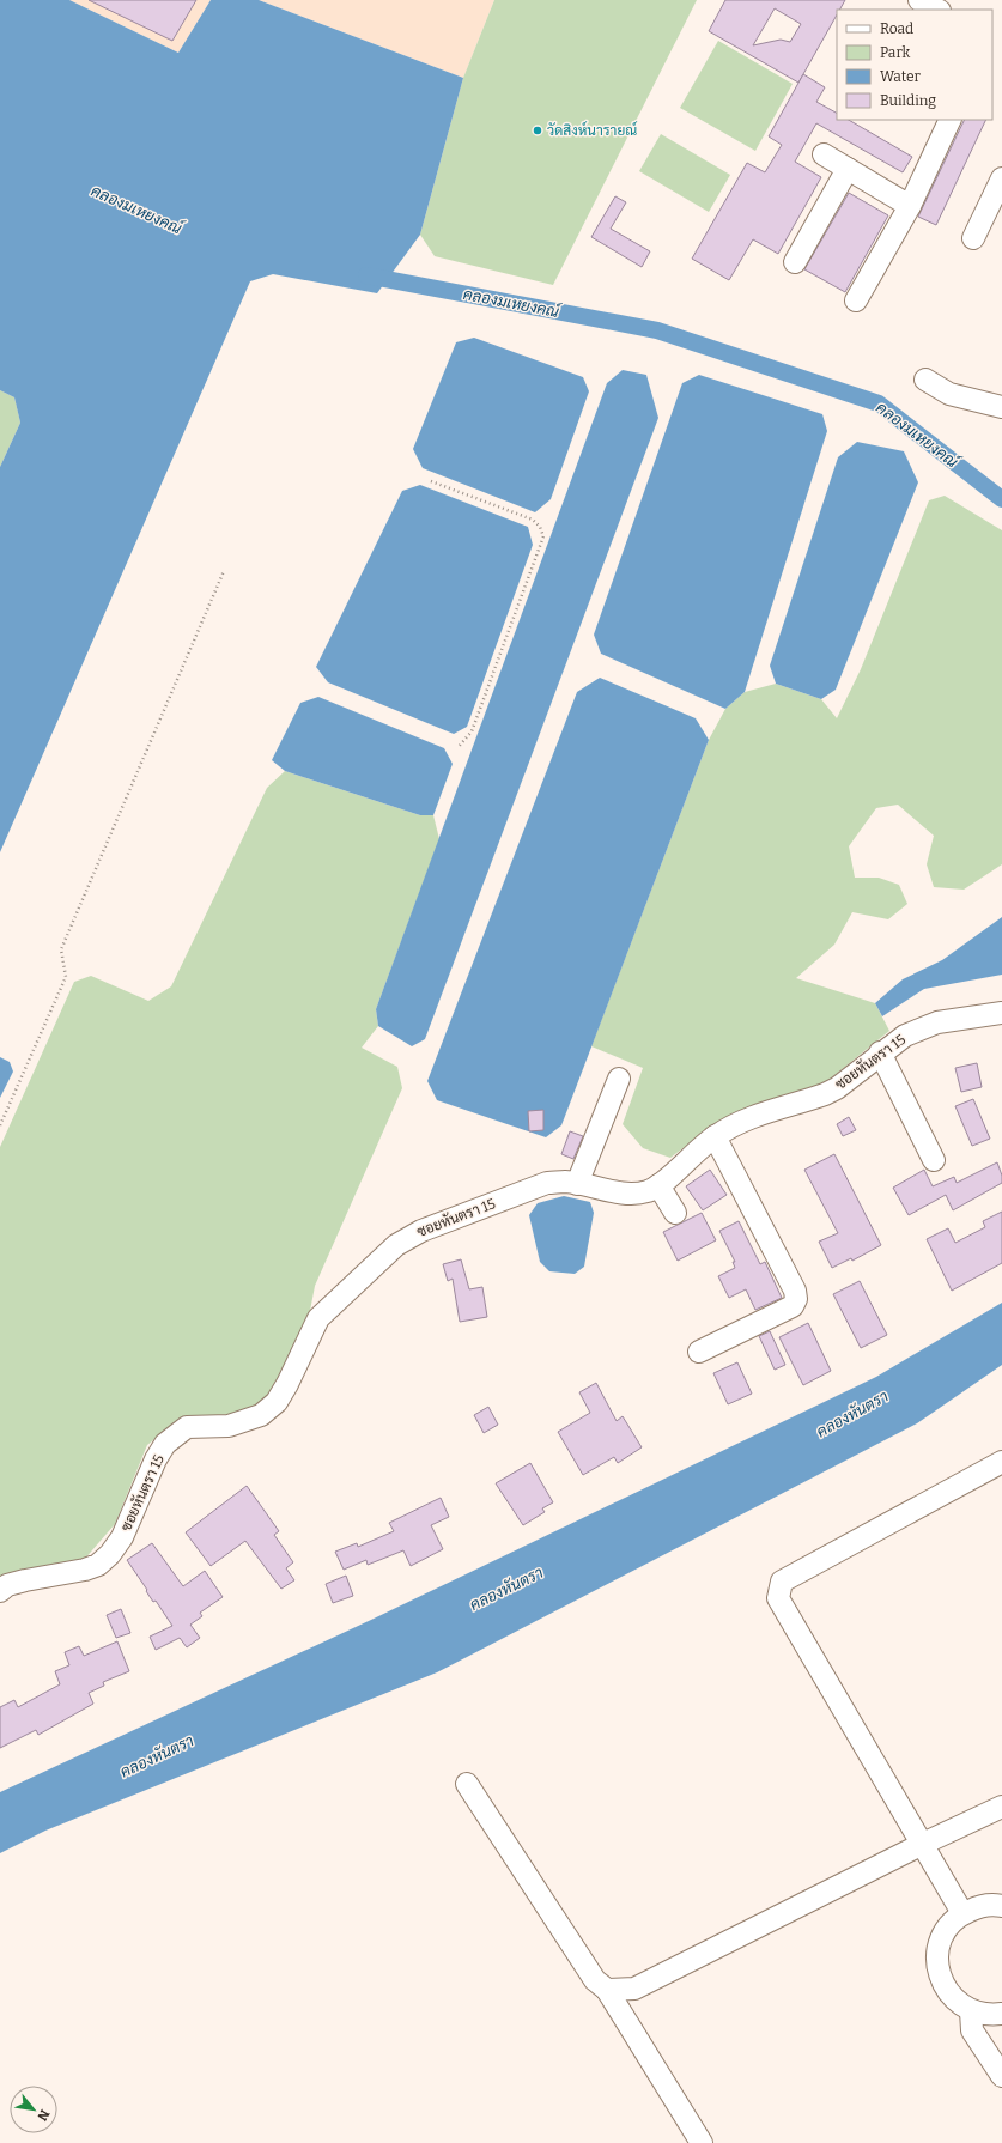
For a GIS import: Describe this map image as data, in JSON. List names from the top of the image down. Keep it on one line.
{"streets":{"street":["ซอยหันตรา 15"]},"water":["คลองมเหยงคณ์","คลองหันตรา"],"places":["วัดสิงห์นารายณ์"],"legend":["Road","Park","Water","Building"],"north":"bottom right"}
